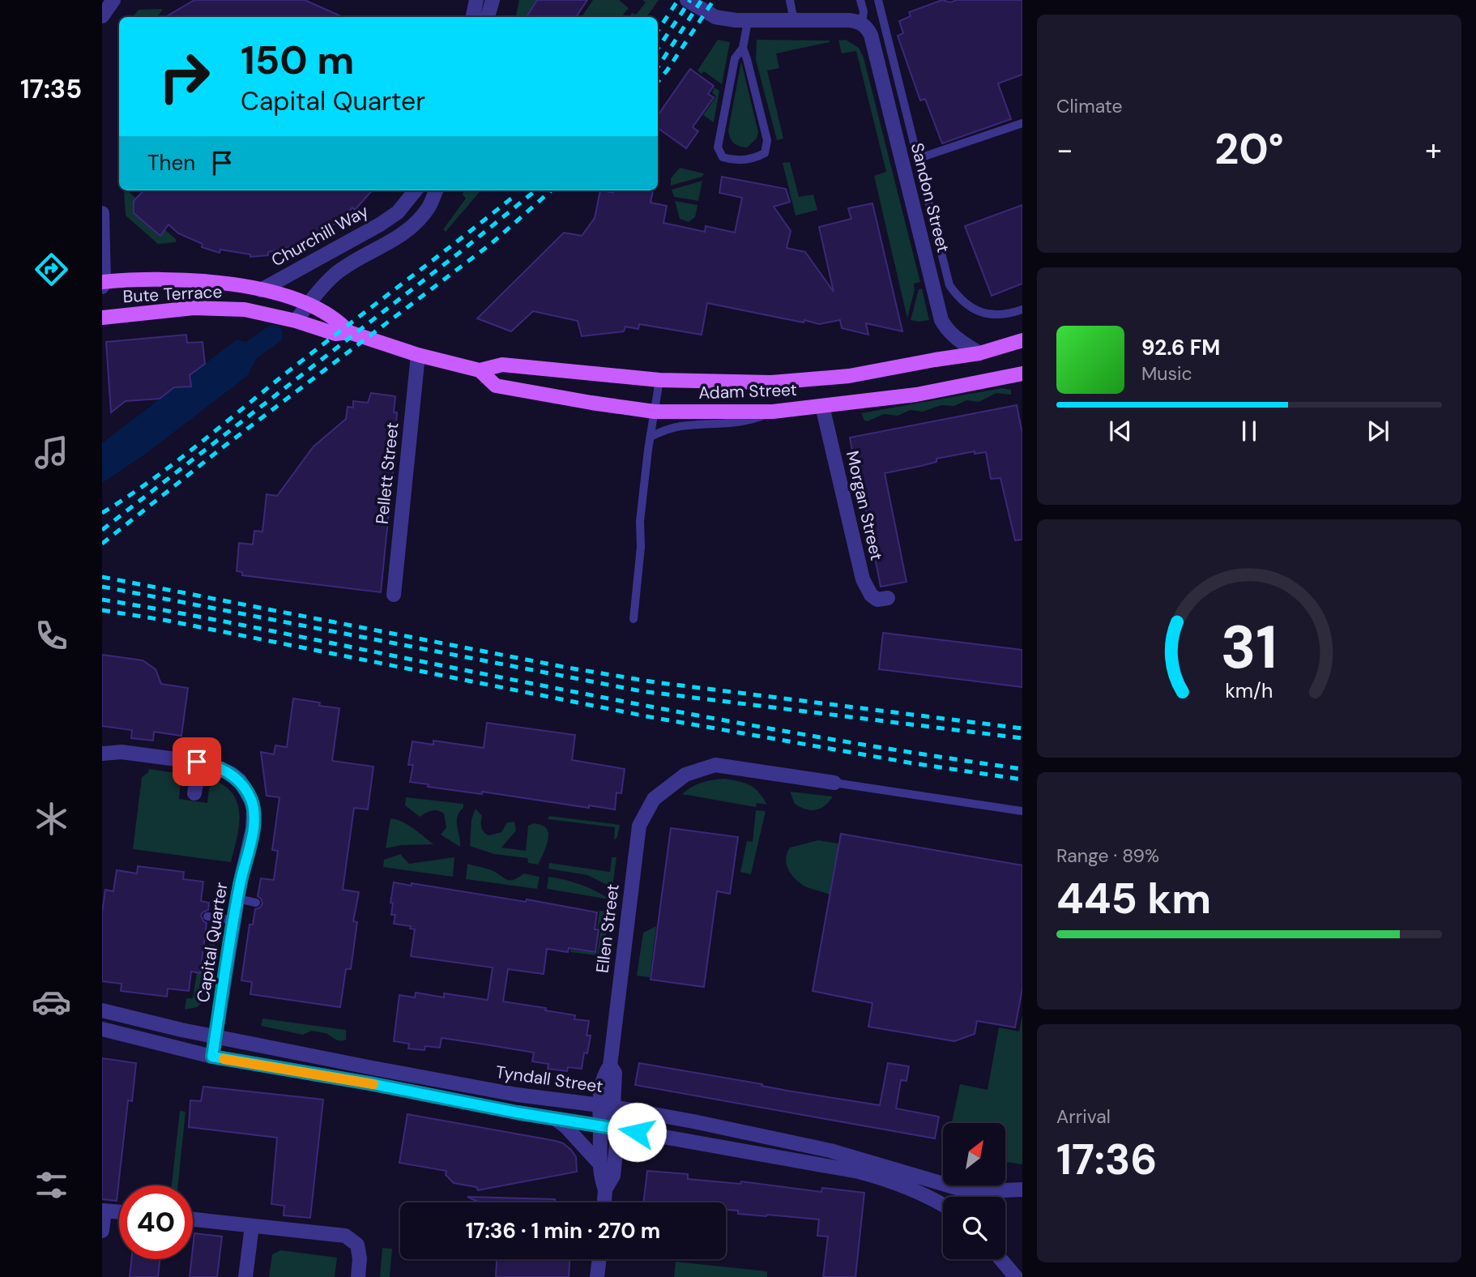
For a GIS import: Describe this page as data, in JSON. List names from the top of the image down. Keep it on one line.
{"streets":{"main road":["Bute Terrace","Adam Street"],"street":["Sandon Street","Churchill Way","Pellett Street","Morgan Street","Ellen Street","Capital Quarter","Tyndall Street"]},"crossings":[["Sandon Street","Adam Street"],["Churchill Way","Bute Terrace"],["Churchill Way","Adam Street"],["Bute Terrace","Adam Street"],["Adam Street","Pellett Street"],["Adam Street","Morgan Street"],["Ellen Street","Tyndall Street"],["Capital Quarter","Tyndall Street"]],"north":"top right","page":{"tabs":"17:35","tile":["Climate",["Range · 89%","445 km"],["Arrival","17:36"]],"turn":["150 m","Capital Quarter"],"heat":["−","20°","+"],"then":"Then","song":["92.6 FM","Music"],"limit":"40","trip":"17:36 · 1 min · 270 m","gauge":["31","km/h"]}}
